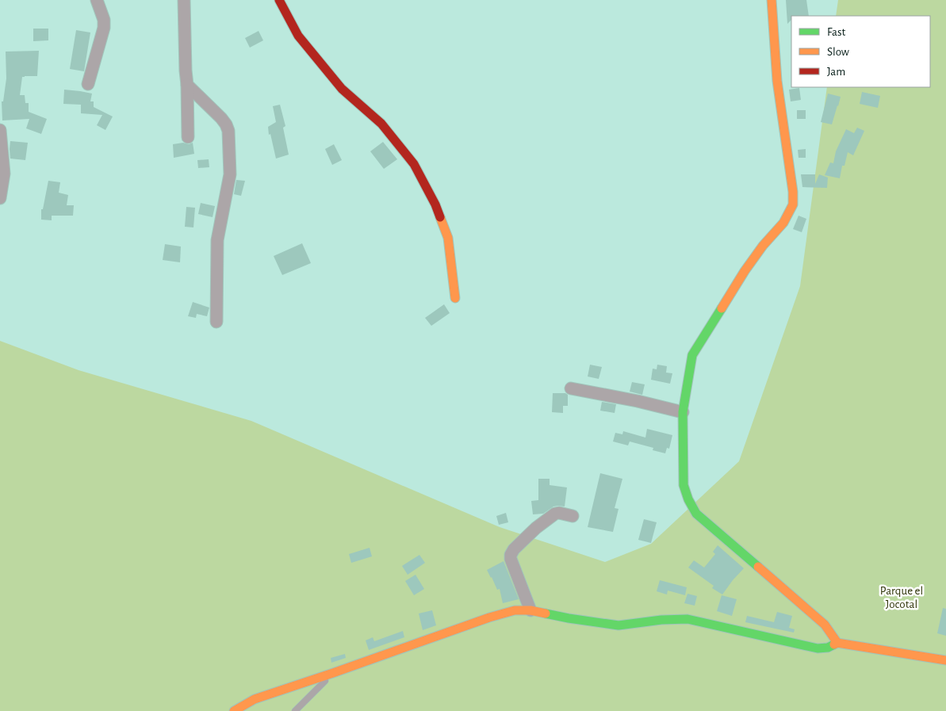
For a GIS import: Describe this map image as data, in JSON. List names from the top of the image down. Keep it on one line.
{"parks":["Parque el Jocotal"],"legend":["Fast","Slow","Jam"]}
